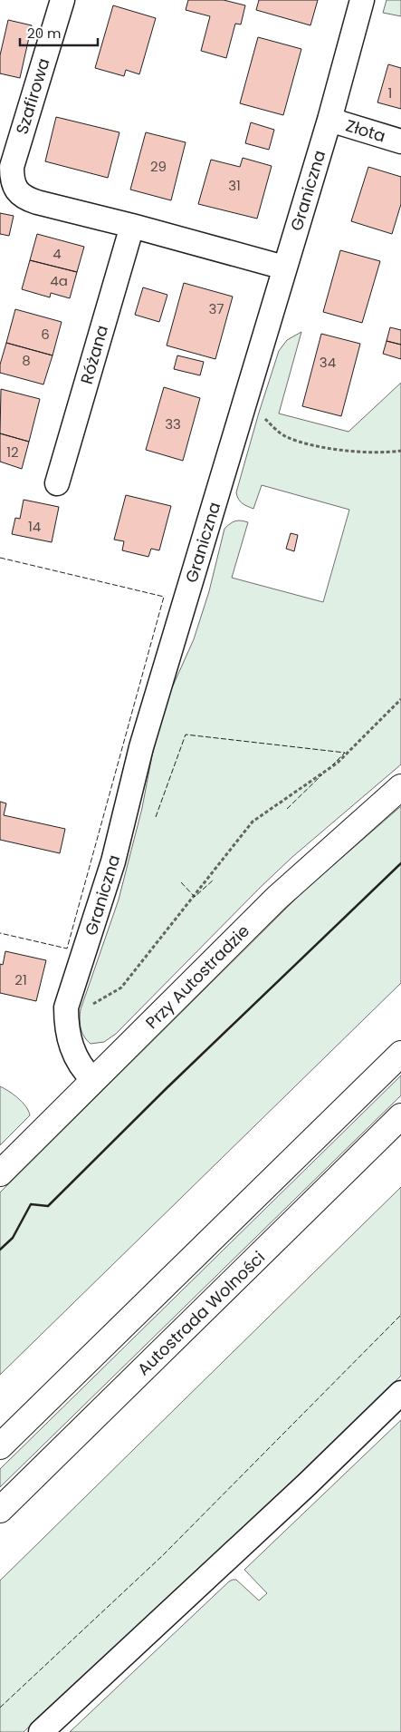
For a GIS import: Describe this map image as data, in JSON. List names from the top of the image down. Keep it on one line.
{"streets":{"main road":["Przy Autostradzie","Autostrada Wolności"],"street":["Szafirowa","Złota","Graniczna","Różana"]},"crossings":[["Szafirowa","Różana"],["Złota","Graniczna"],["Graniczna","Przy Autostradzie"]],"house_numbers":["1","29","31","4","4a","37","6","8","34","33","12","14","21"],"scale_bar":"20 m"}
